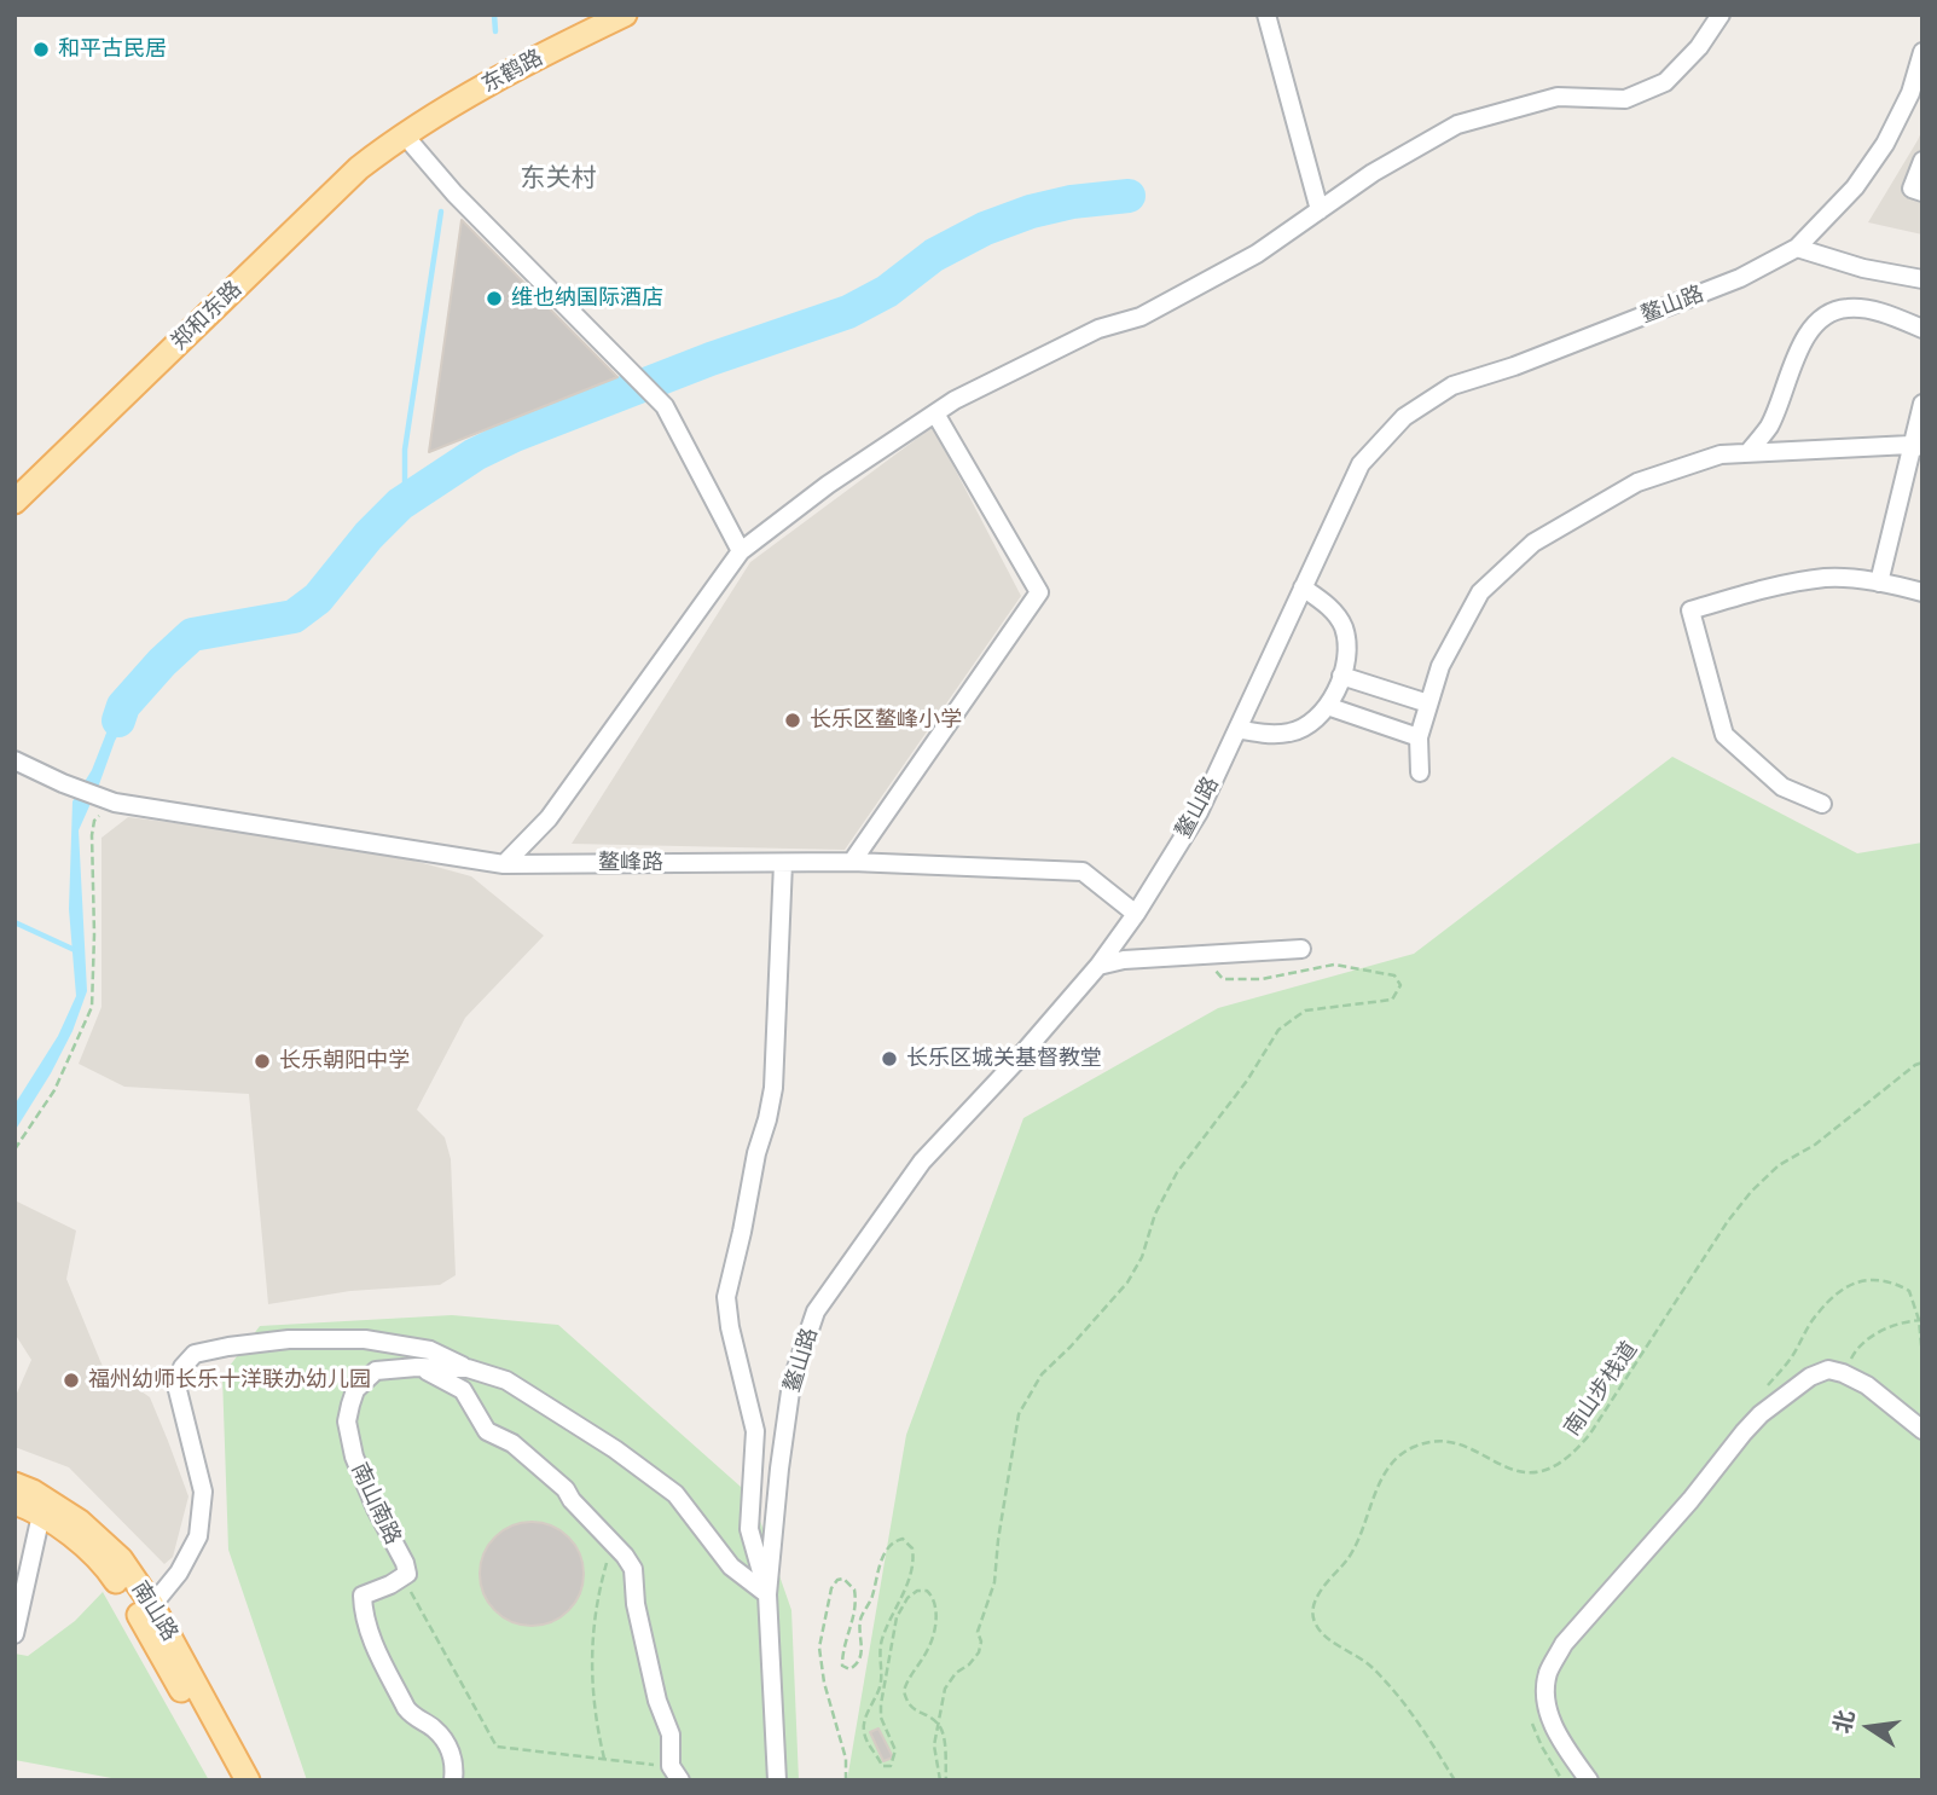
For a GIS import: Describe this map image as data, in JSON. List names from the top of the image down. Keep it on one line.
{"streets":{"main road":["东鹤路","郑和东路","南山路"],"street":["鳌山路","鳌峰路","南山南路"],"path":["南山步栈道"]},"crossings":[["东鹤路","郑和东路"],["鳌山路","鳌峰路"],["鳌山路","南山南路"]],"districts":["东关村"],"places":["和平古民居","维也纳国际酒店","长乐区鳌峰小学","长乐区城关基督教堂","长乐朝阳中学","福州幼师长乐十洋联办幼儿园"],"north":"left"}
